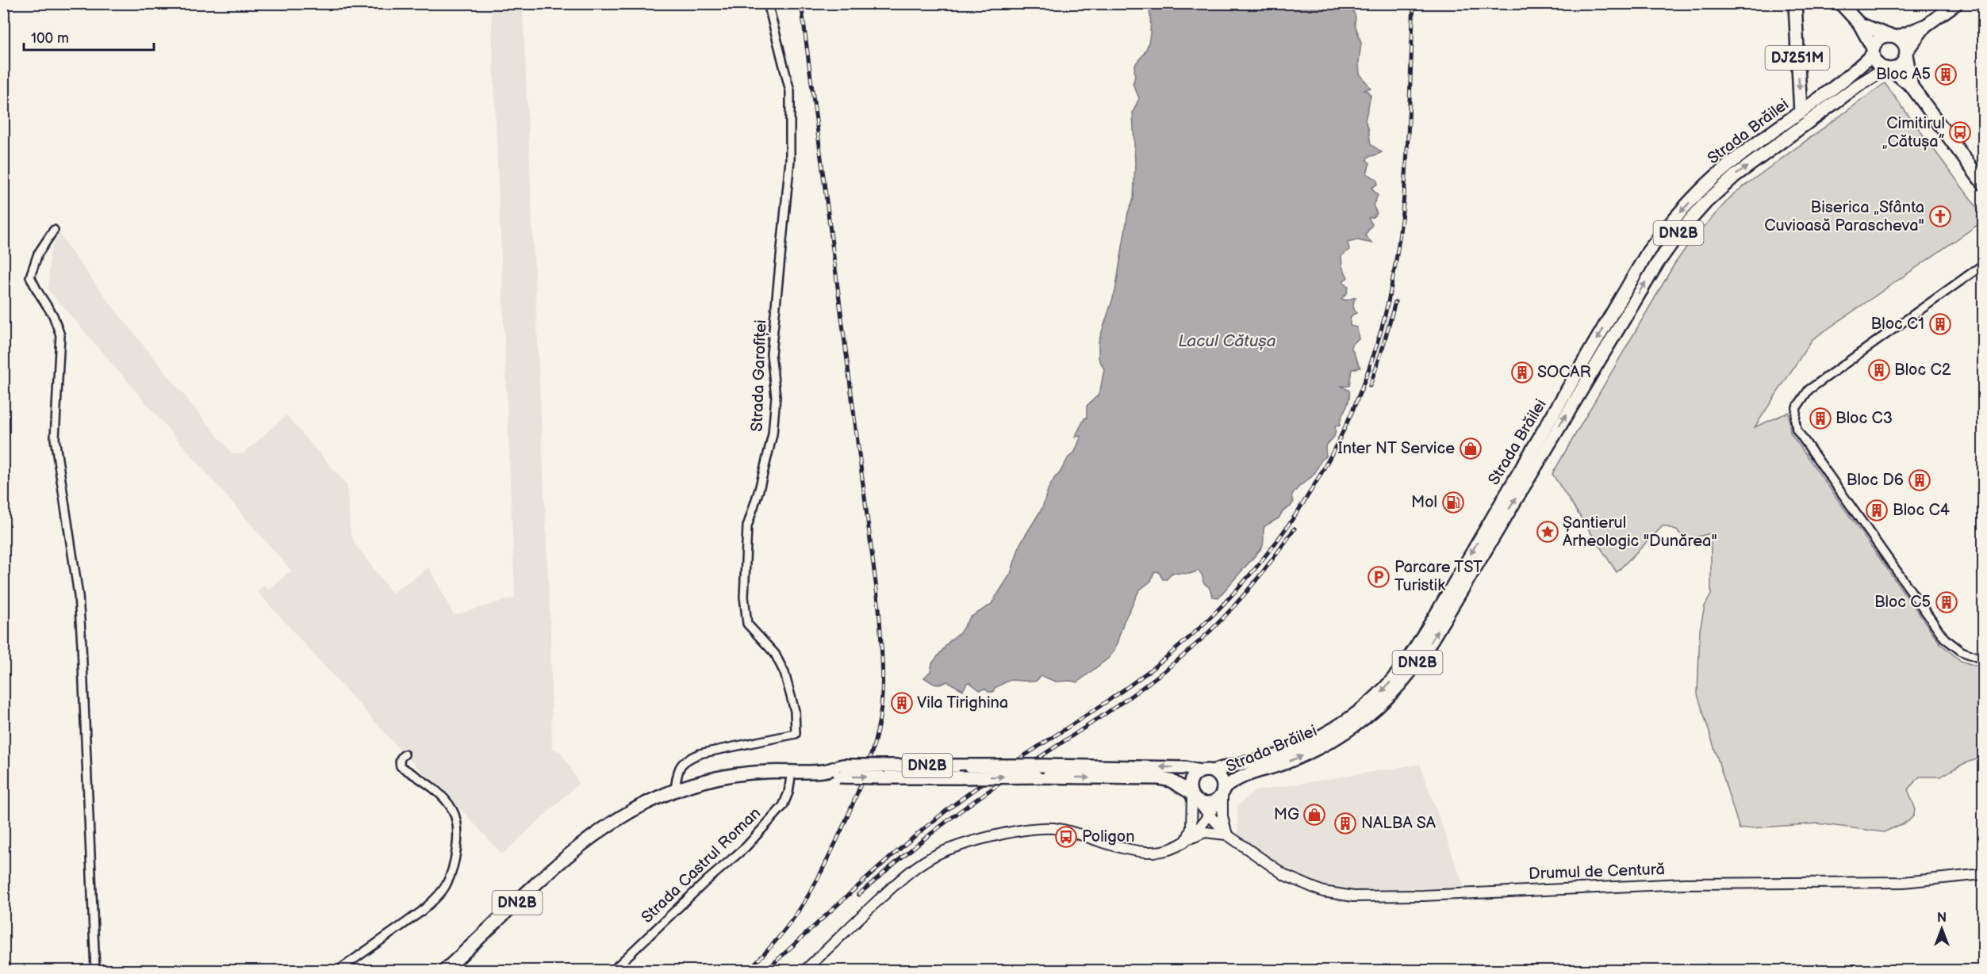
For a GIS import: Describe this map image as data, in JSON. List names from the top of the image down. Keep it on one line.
{"streets":{"main road":["DJ251M","Strada Brăilei","DN2B"],"street":["Strada Garofiței","Strada Castrul Roman","Drumul de Centură"]},"crossings":[["DJ251M","Strada Brăilei"],["Strada Brăilei","DN2B"],["Strada Brăilei","Strada Garofiței"],["Strada Brăilei","Strada Castrul Roman"],["Strada Brăilei","Drumul de Centură"],["DN2B","Drumul de Centură"]],"water":["Lacul Cătușa"],"places":{"building":["Bloc A5","Bloc C1","Bloc C2","SOCAR","Bloc C3","Bloc D6","Bloc C4","Bloc C5","Vila Tirighina","NALBA SA"],"bus stop":["Cimitirul „Cătușa”","Poligon"],"church":["Biserica „Sfânta Cuvioasă Parascheva\""],"shop":["Inter NT Service","MG"],"fuel station":["Mol"],"place":["Șantierul Arheologic \"Dunărea\""],"parking":["Parcare TST Turistik"]},"scale_bar":"100 m","north":"top"}
